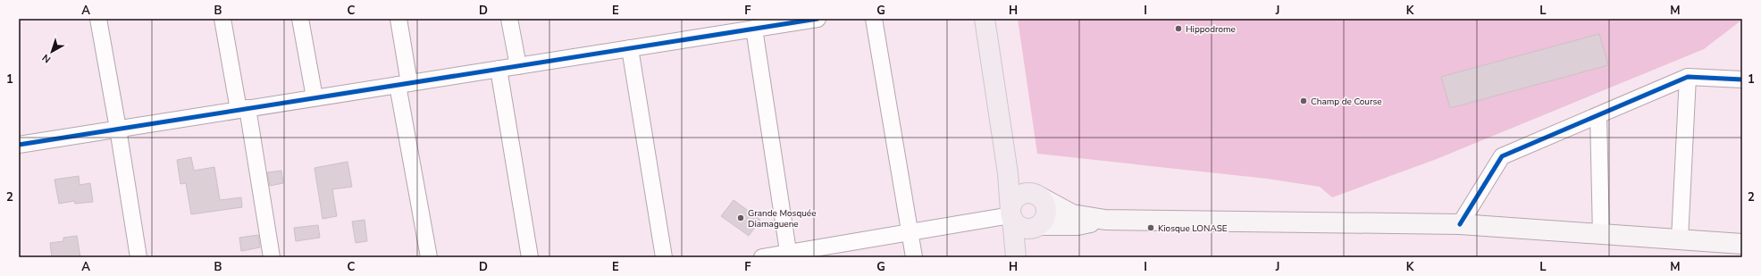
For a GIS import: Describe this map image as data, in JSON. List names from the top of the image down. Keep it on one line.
{"places":["Hippodrome","Champ de Course","Grande Mosquée Diamaguene","Kiosque LONASE"],"north":"bottom left","grid":{"columns":["A","B","C","D","E","F","G","H","I","J","K","L","M"],"rows":["1","2"]}}
